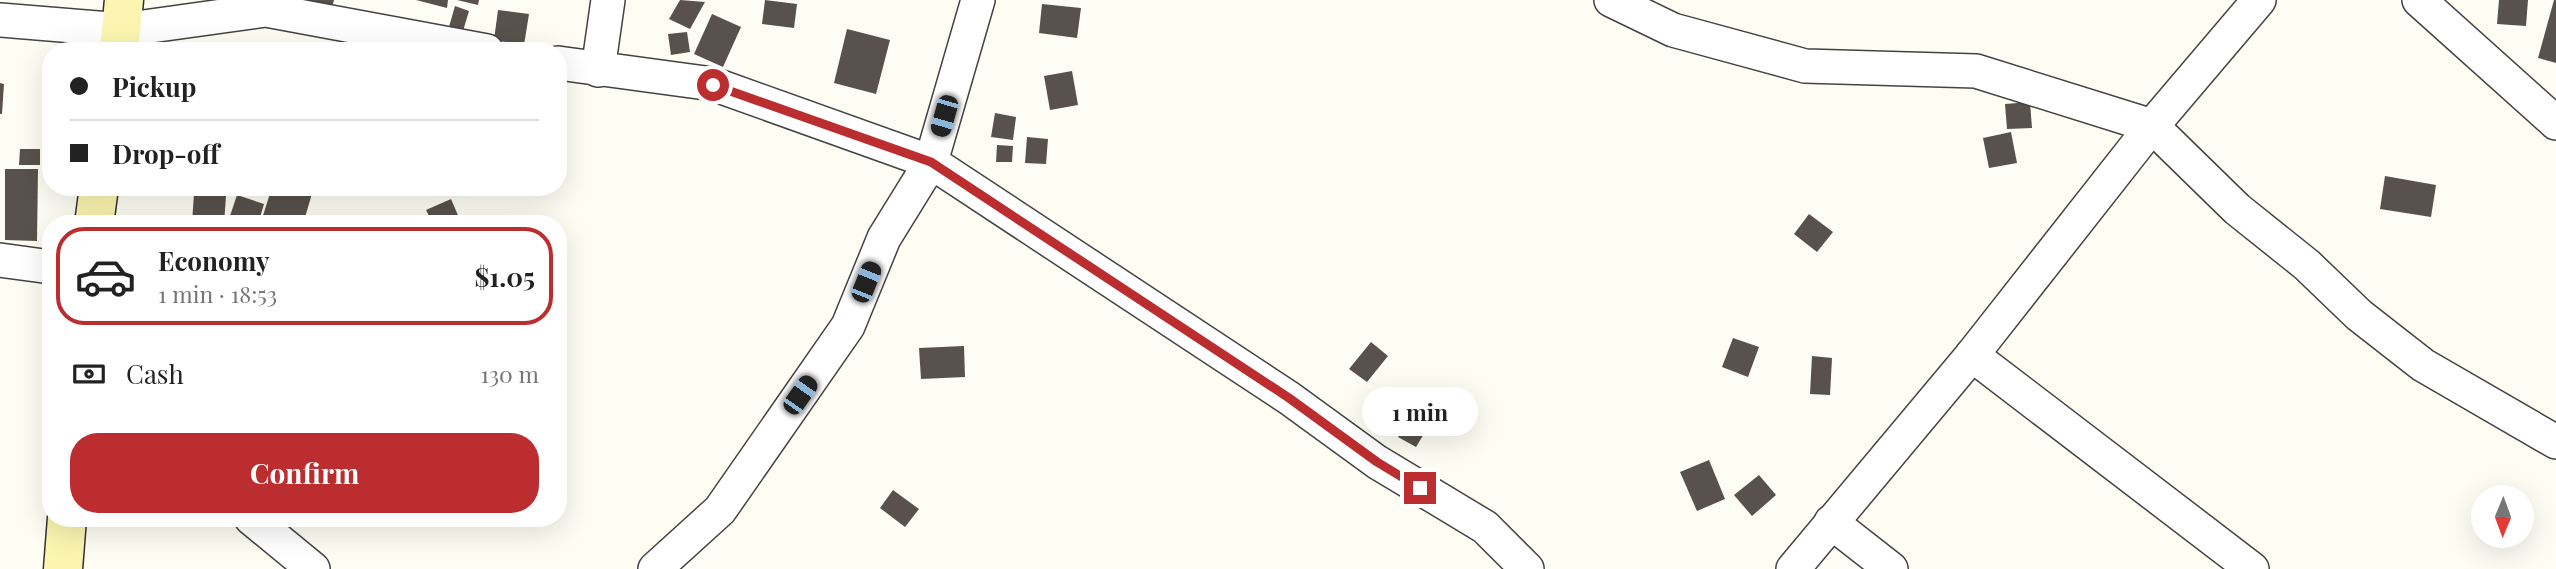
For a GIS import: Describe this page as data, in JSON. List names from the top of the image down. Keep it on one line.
{"north":"bottom","page":{"banner":["Pickup","Drop-off"],"list":[{"name":"Economy","note":"1 min · 18:53","value":"$1.05"}],"pay":["Cash","130 m"],"bubble":"1 min","buttons":"Confirm"}}
